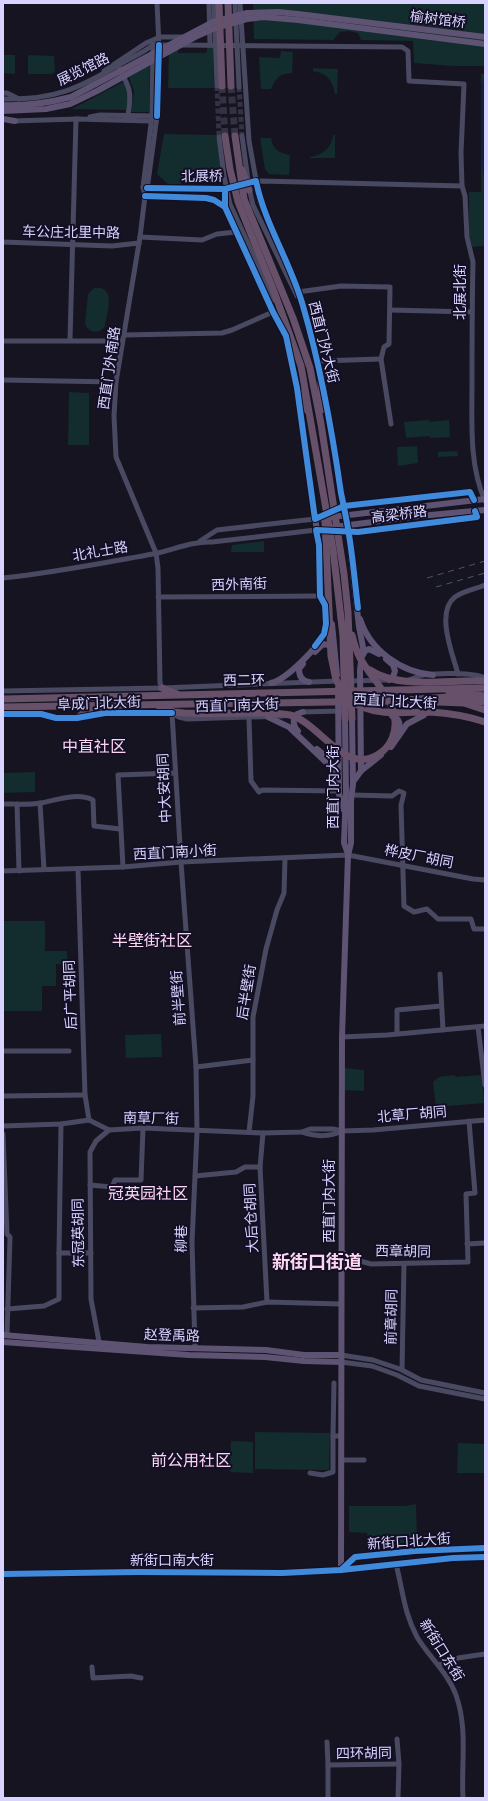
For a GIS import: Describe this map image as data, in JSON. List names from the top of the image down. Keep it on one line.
{"streets":{"highway":["西直门外大街","西二环","西直门北大街"],"main road":["榆树馆桥","展览馆路","高梁桥路","西直门内大街","赵登禹路","新街口北大街","新街口南大街"],"street":["北展桥","车公庄北里中路","北展北街","西直门外南路","北礼士路","西外南街","阜成门北大街","西直门南大街","中大安胡同","西直门南小街","桦皮厂胡同","后半壁街","后广平胡同","前半壁街","北草厂胡同","南草厂街","大后仓胡同","东冠英胡同","柳巷","西章胡同","前章胡同","新街口东街","四环胡同"]},"crossings":[["榆树馆桥","展览馆路"],["北展桥","北展北街"],["北展桥","西直门外大街"],["北展桥","西直门外南路"],["车公庄北里中路","西直门外大街"],["车公庄北里中路","西直门外南路"],["北展北街","西直门外大街"],["北展北街","高梁桥路"],["西直门外大街","高梁桥路"],["西直门外大街","北礼士路"],["西直门外大街","西外南街"],["西直门外大街","西直门内大街"],["西直门外南路","北礼士路"],["西直门外南路","西外南街"],["西直门外南路","阜成门北大街"],["高梁桥路","北礼士路"],["西二环","西直门北大街"],["西直门北大街","西直门南大街"],["阜成门北大街","西直门南大街"],["阜成门北大街","中大安胡同"],["西直门南大街","中大安胡同"],["西直门内大街","西直门南小街"],["西直门内大街","桦皮厂胡同"],["西直门内大街","北草厂胡同"],["西直门内大街","南草厂街"],["西直门内大街","西章胡同"],["西直门内大街","赵登禹路"],["西直门内大街","新街口北大街"],["西直门内大街","新街口南大街"],["中大安胡同","西直门南小街"],["中大安胡同","前半壁街"],["西直门南小街","桦皮厂胡同"],["西直门南小街","后半壁街"],["西直门南小街","后广平胡同"],["西直门南小街","前半壁街"],["后半壁街","南草厂街"],["后广平胡同","南草厂街"],["前半壁街","南草厂街"],["前半壁街","柳巷"],["北草厂胡同","南草厂街"],["南草厂街","大后仓胡同"],["南草厂街","东冠英胡同"],["南草厂街","柳巷"],["东冠英胡同","赵登禹路"],["柳巷","赵登禹路"],["西章胡同","前章胡同"],["新街口北大街","新街口南大街"],["新街口北大街","新街口东街"]],"districts":["中直社区","半壁街社区","冠英园社区","新街口街道","前公用社区"]}
